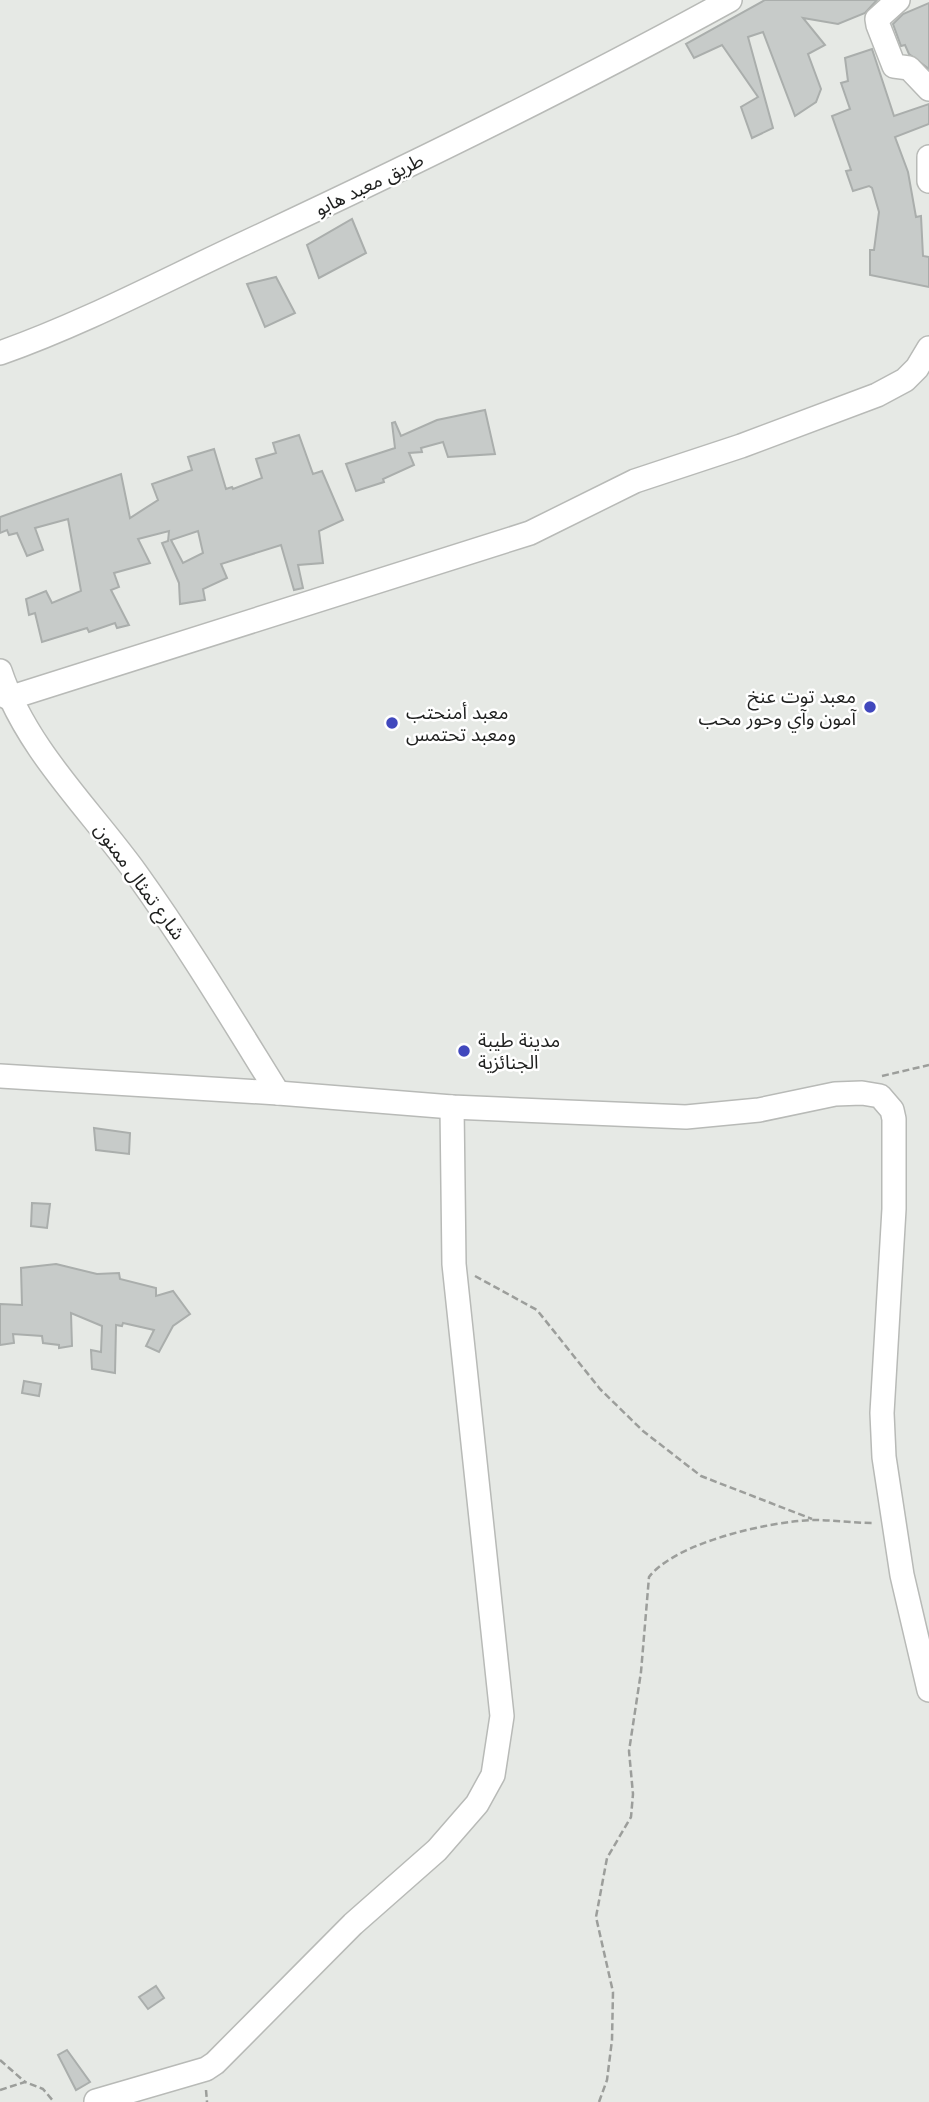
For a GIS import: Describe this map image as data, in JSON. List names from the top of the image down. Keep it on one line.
{"streets":{"street":["طريق معبد هابو","شارع تمثال ممنون"]},"places":["معبد توت عنخ آمون وآي وحور محب","معبد أمنحتب ومعبد تحتمس","مدينة طيبة الجنائزية"]}
